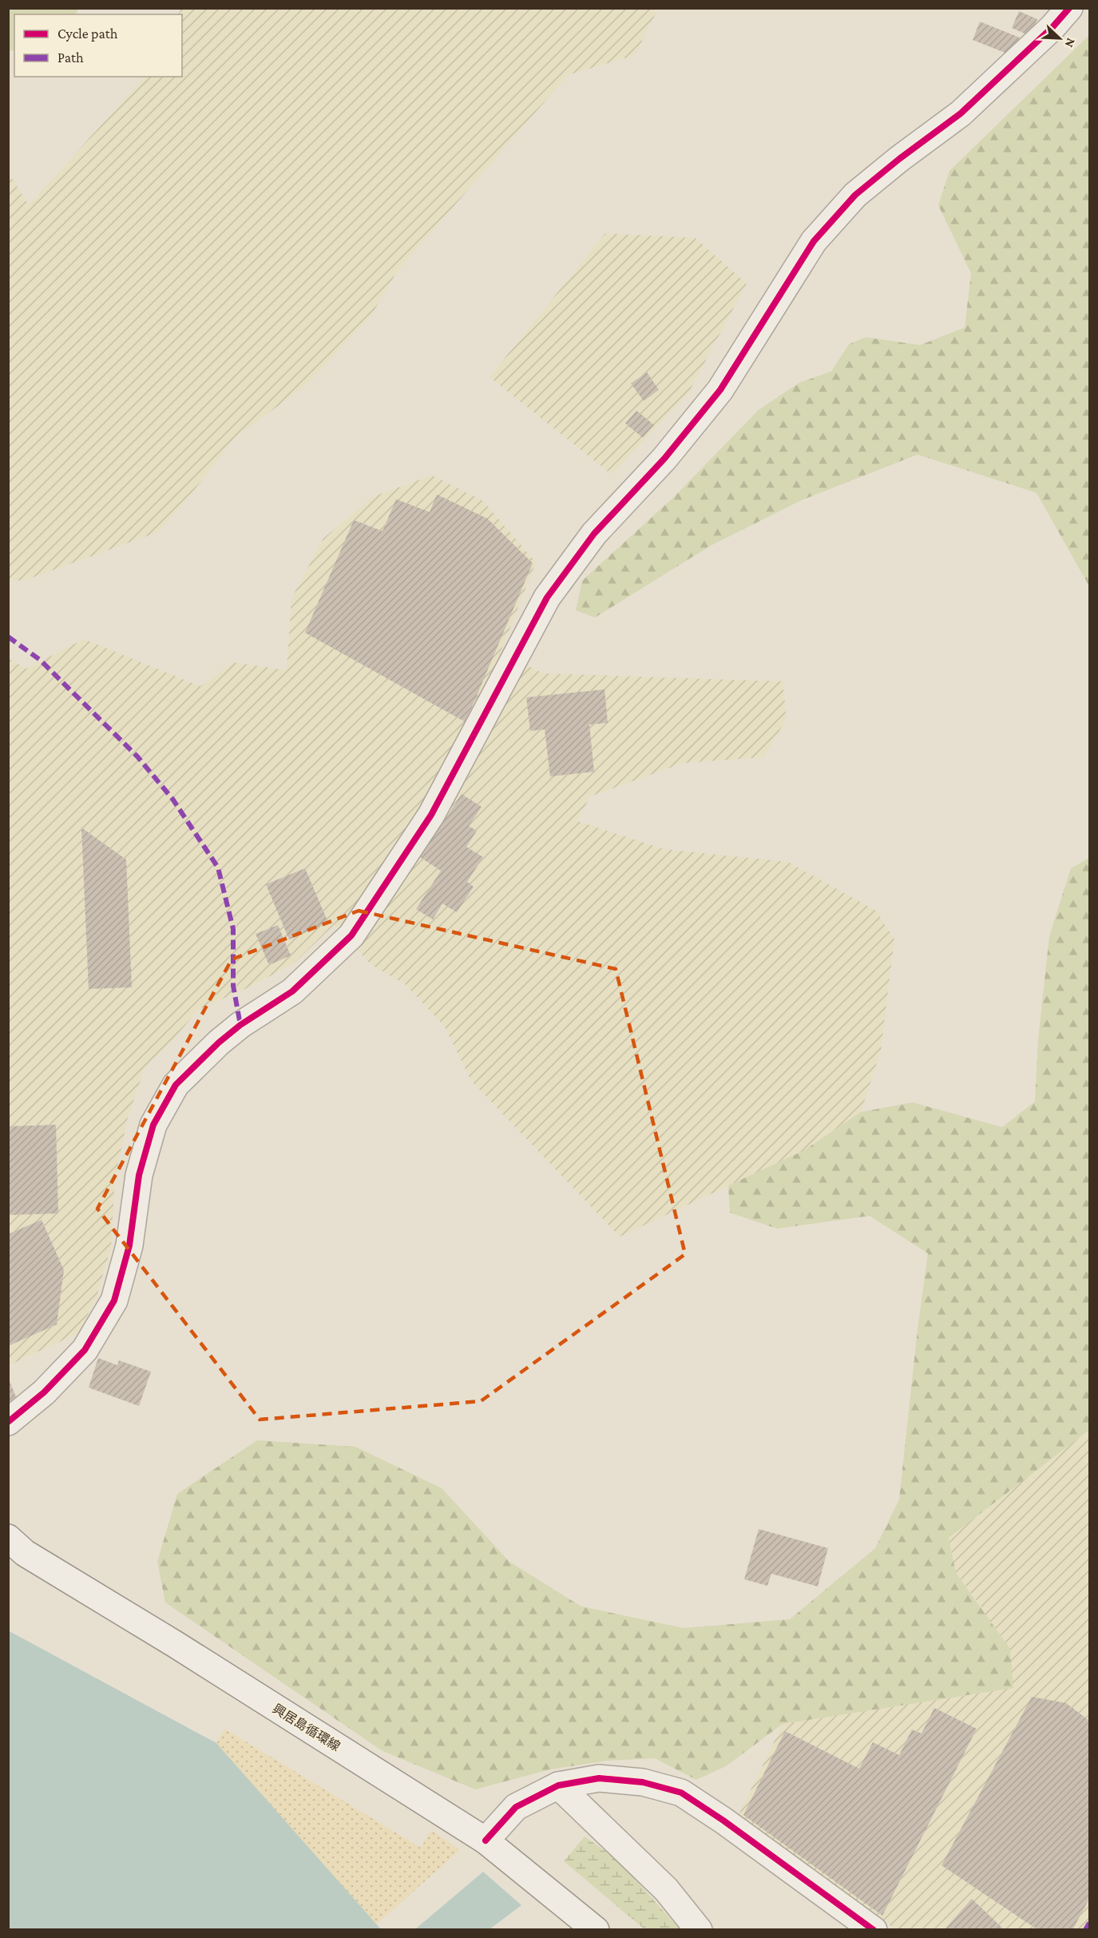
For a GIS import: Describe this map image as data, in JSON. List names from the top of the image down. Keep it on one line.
{"streets":{"street":["興居島循環線"]},"legend":["Cycle path","Path"],"north":"bottom right"}
